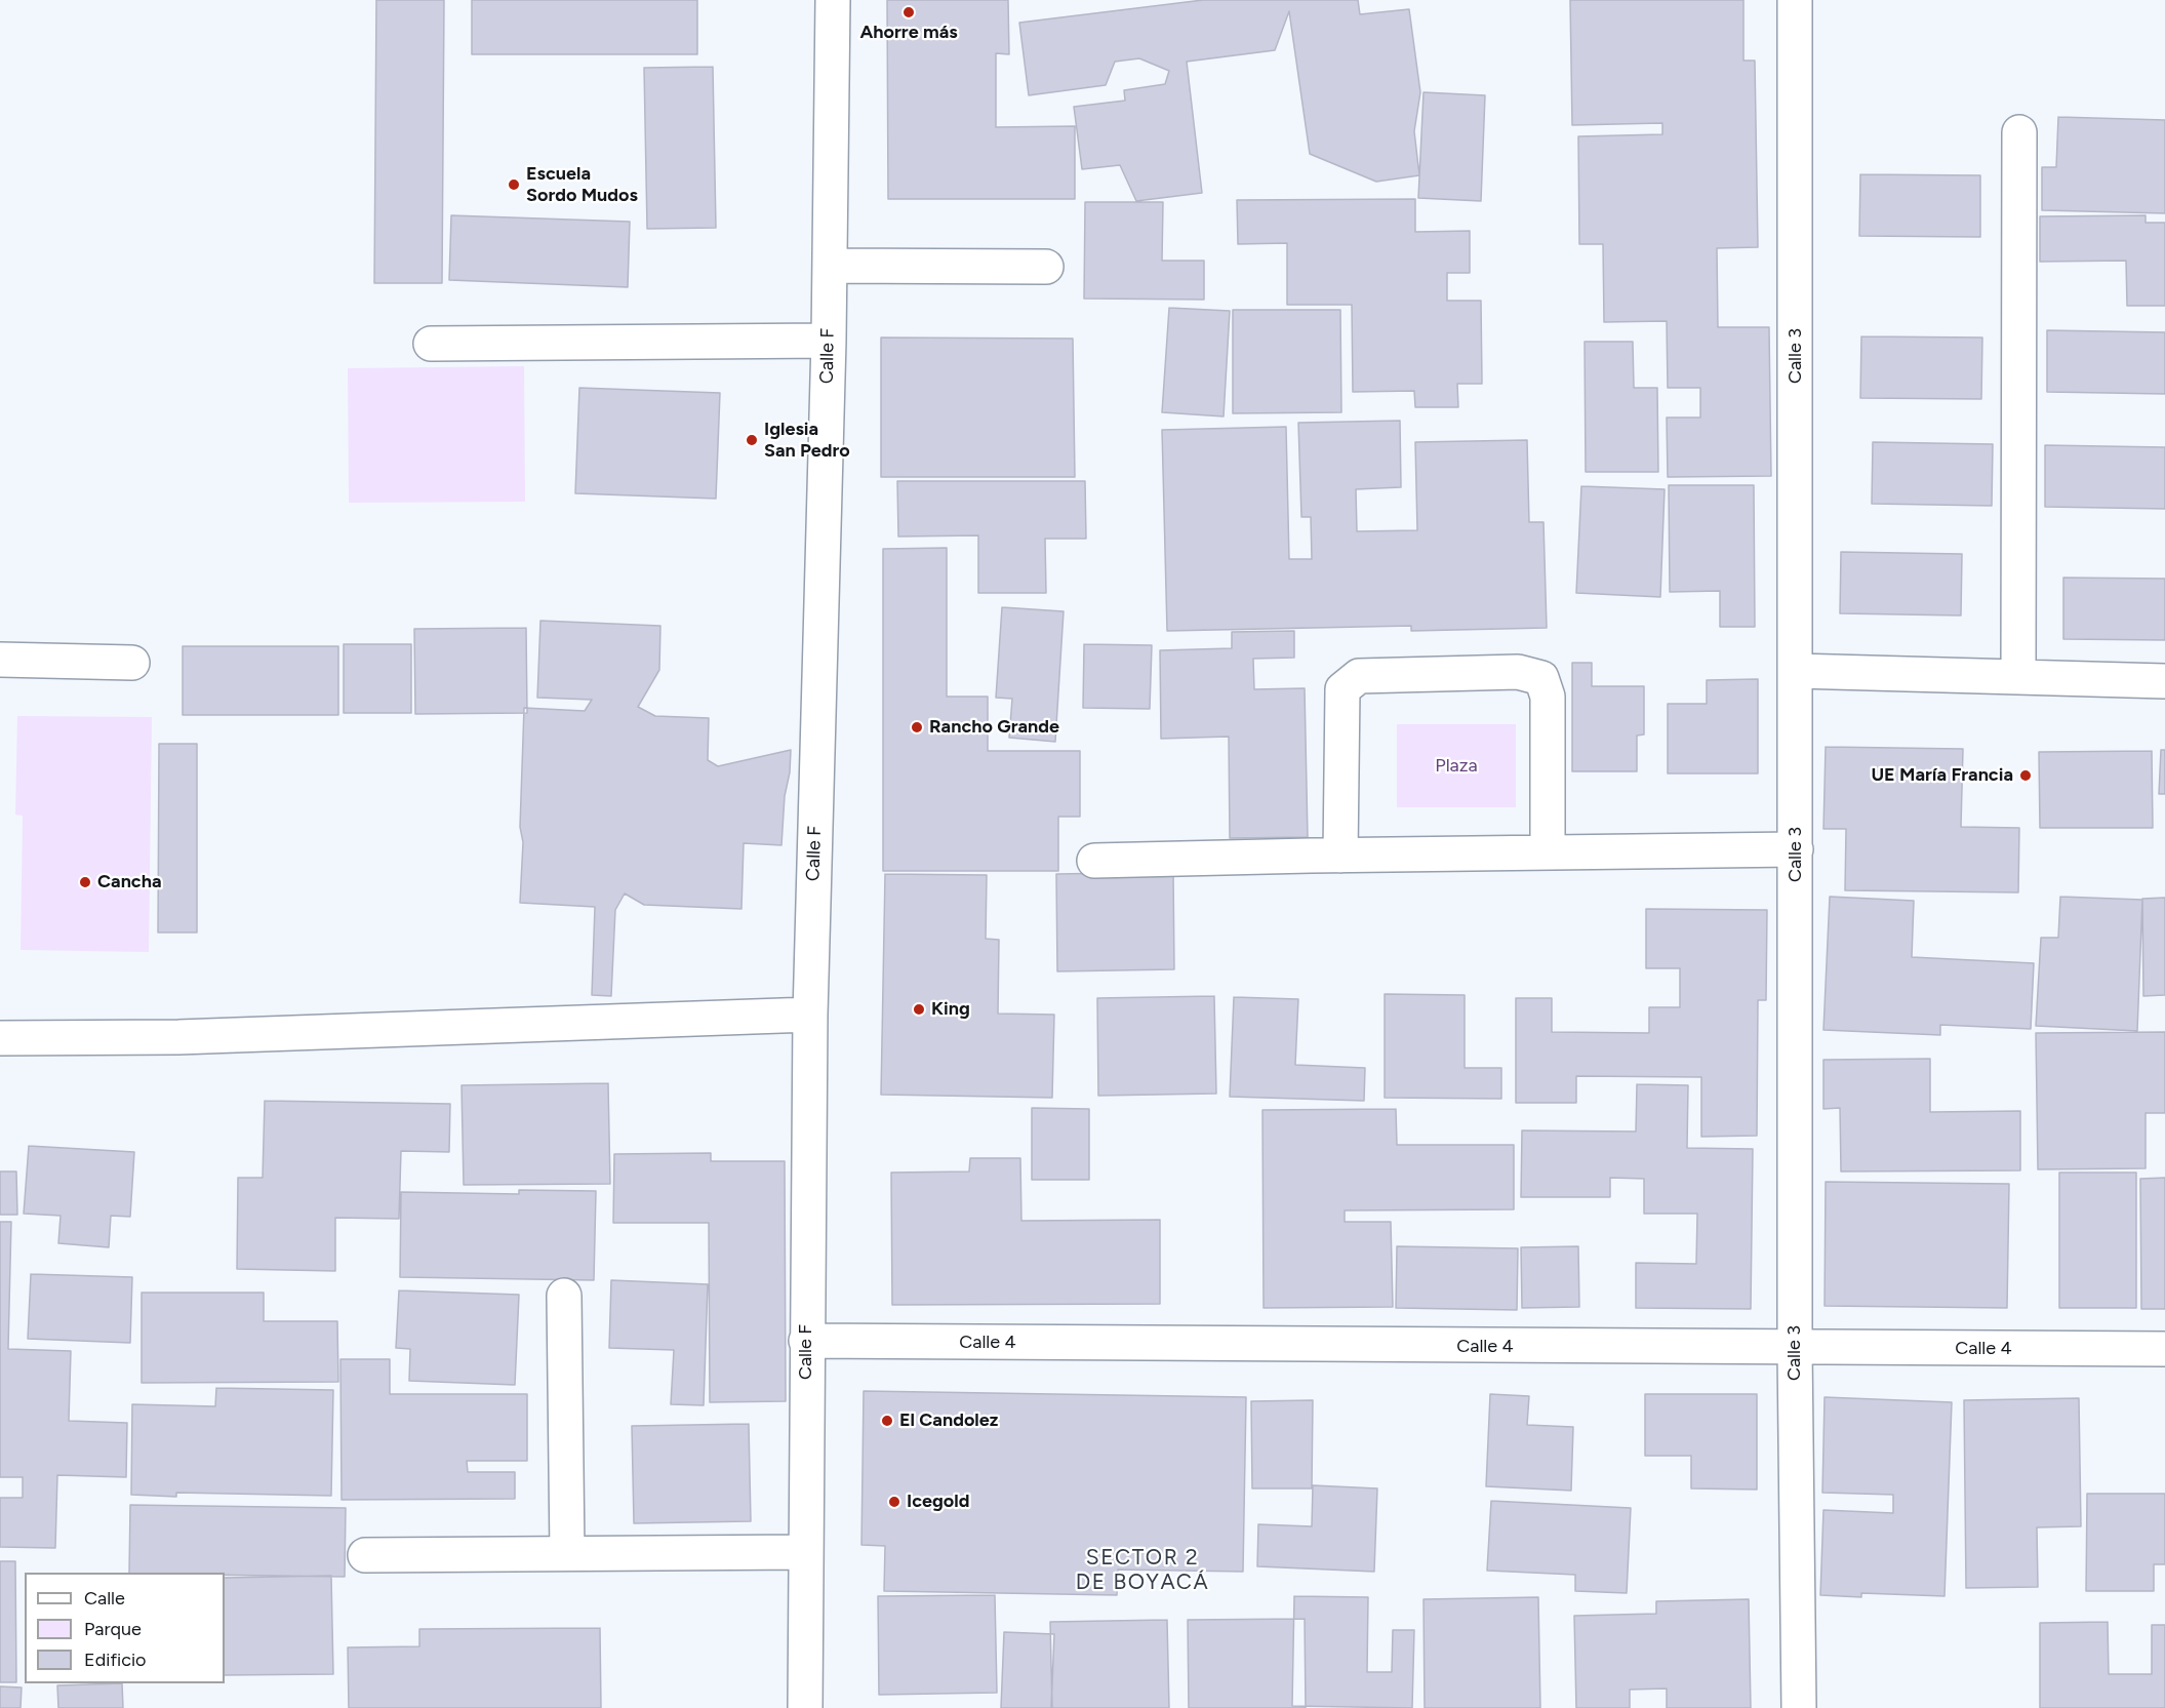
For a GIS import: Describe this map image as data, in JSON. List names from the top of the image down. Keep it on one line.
{"streets":{"street":["Calle F","Calle 3","Calle 4"]},"crossings":[["Calle F","Calle 4"],["Calle 3","Calle 4"]],"districts":["SECTOR 2 DE BOYACÁ"],"parks":["Plaza"],"places":["Ahorre más","Escuela Sordo Mudos","Iglesia San Pedro","Rancho Grande","UE María Francia","Cancha","King","El Candolez","Icegold"],"legend":["Calle","Parque","Edificio"]}
